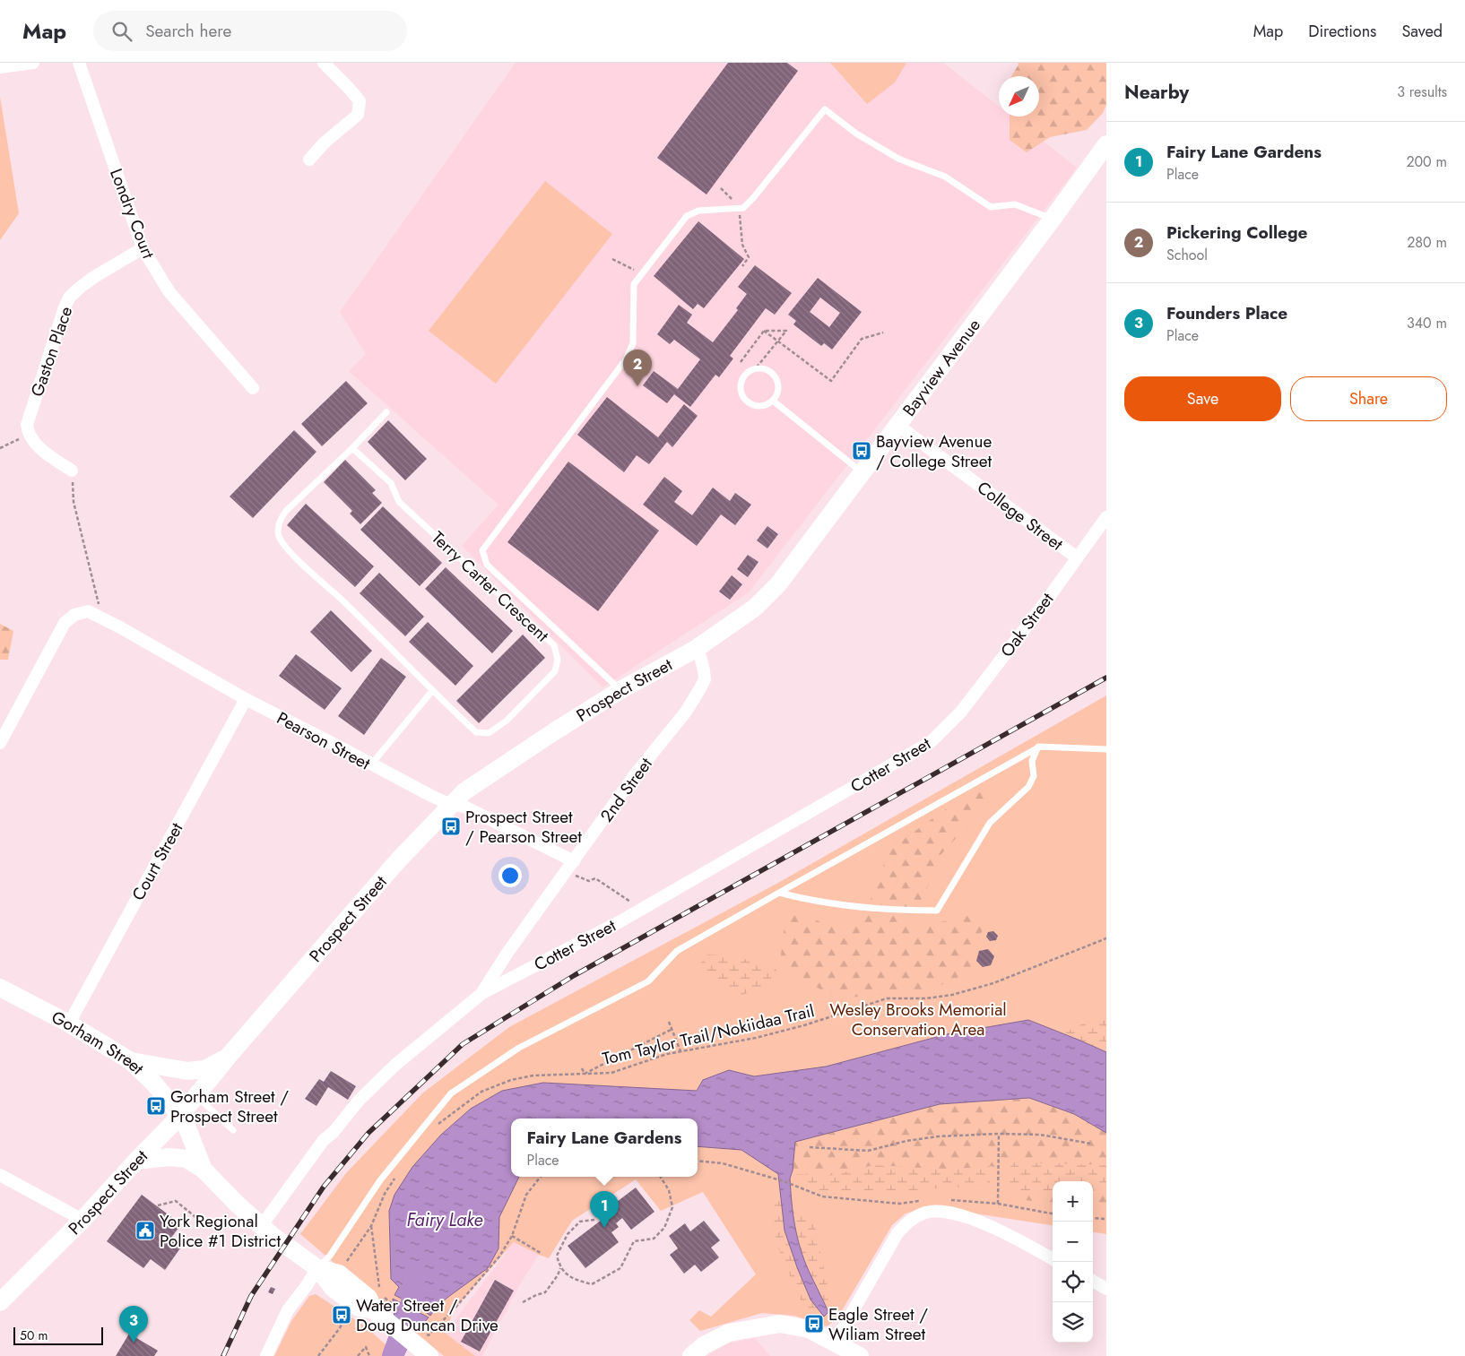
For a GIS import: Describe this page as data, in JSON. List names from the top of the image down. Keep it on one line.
{"streets":{"main road":["Bayview Avenue","Prospect Street","Gorham Street"],"street":["Londry Court","Gaston Place","College Street","Oak Street","Pearson Street","Cotter Street","2nd Street","Court Street"],"lane":["Terry Carter Crescent"],"path":["Tom Taylor Trail/Nokiidaa Trail"]},"crossings":[["Londry Court","Gaston Place"],["Bayview Avenue","College Street"],["Bayview Avenue","Prospect Street"],["College Street","Oak Street"],["Oak Street","Cotter Street"],["Prospect Street","Pearson Street"],["Prospect Street","2nd Street"],["Prospect Street","Gorham Street"],["Pearson Street","2nd Street"],["Pearson Street","Court Street"],["Cotter Street","2nd Street"],["Court Street","Gorham Street"]],"water":["Fairy Lake"],"parks":["Wesley Brooks Memorial Conservation Area"],"places":{"bus stop":["Bayview Avenue / College Street","Prospect Street / Pearson Street","Gorham Street / Prospect Street","Water Street / Doug Duncan Drive","Eagle Street / Wiliam Street"],"public building":["York Regional Police #1 District"]},"scale_bar":"50 m","north":"bottom left","page":{"header":"Map","search":"Search here","nav":["Map","Directions","Saved"],"heading":["Nearby","3 results"],"list":[{"mark":"1","name":"Fairy Lane Gardens","note":"Place","value":"200 m"},{"mark":"2","name":"Pickering College","note":"School","value":"280 m"},{"mark":"3","name":"Founders Place","note":"Place","value":"340 m"}],"pins":["2","1","3"],"buttons":["Save","Share"],"popup":["Fairy Lane Gardens","Place"],"map_buttons":["+","−"],"scale":"50 m"}}
